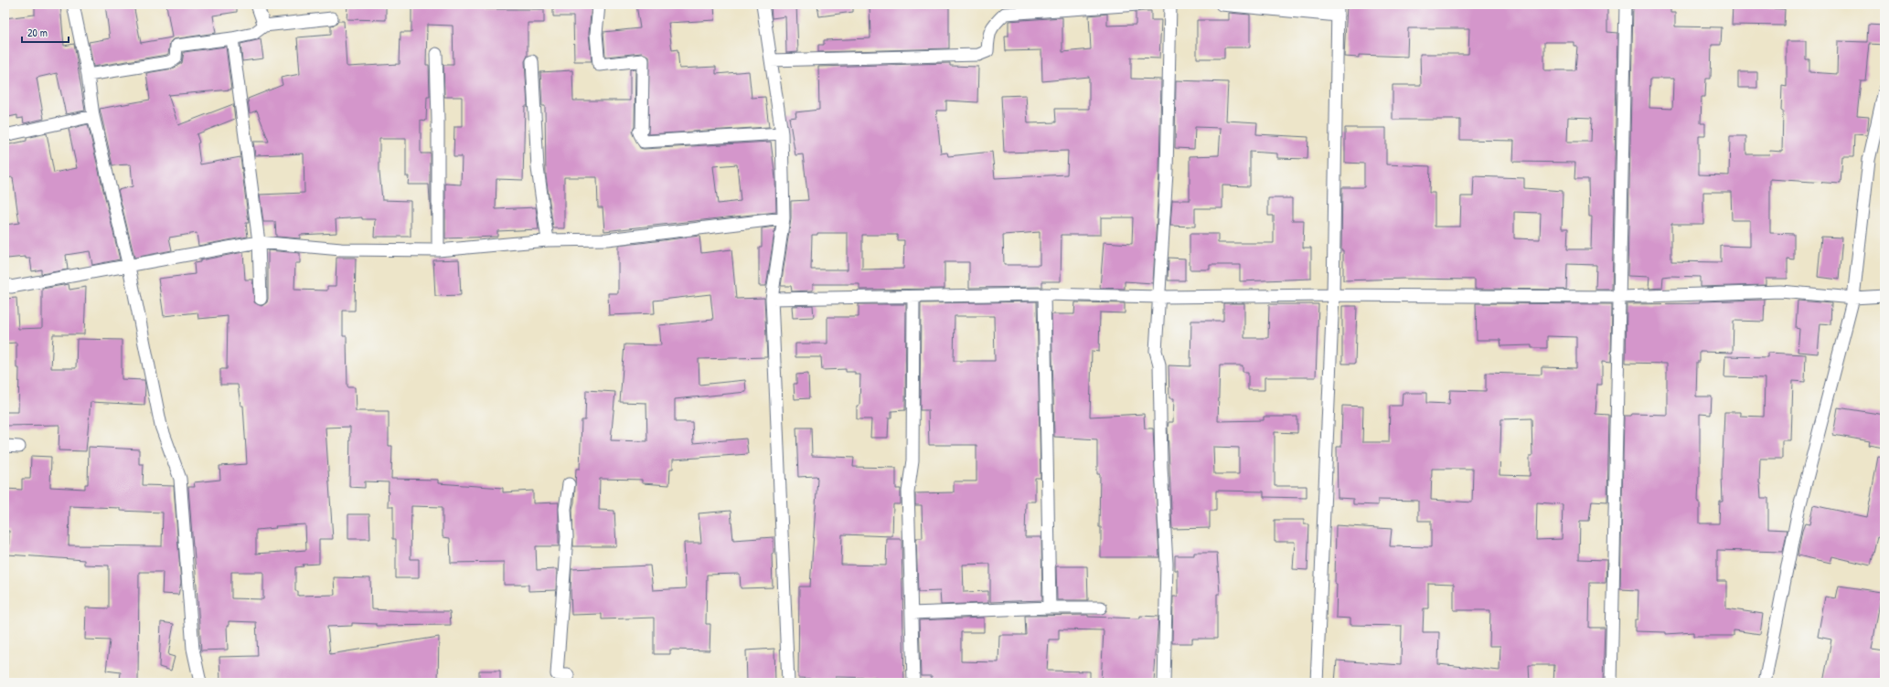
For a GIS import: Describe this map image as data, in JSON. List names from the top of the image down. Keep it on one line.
{"scale_bar":"20 m"}
